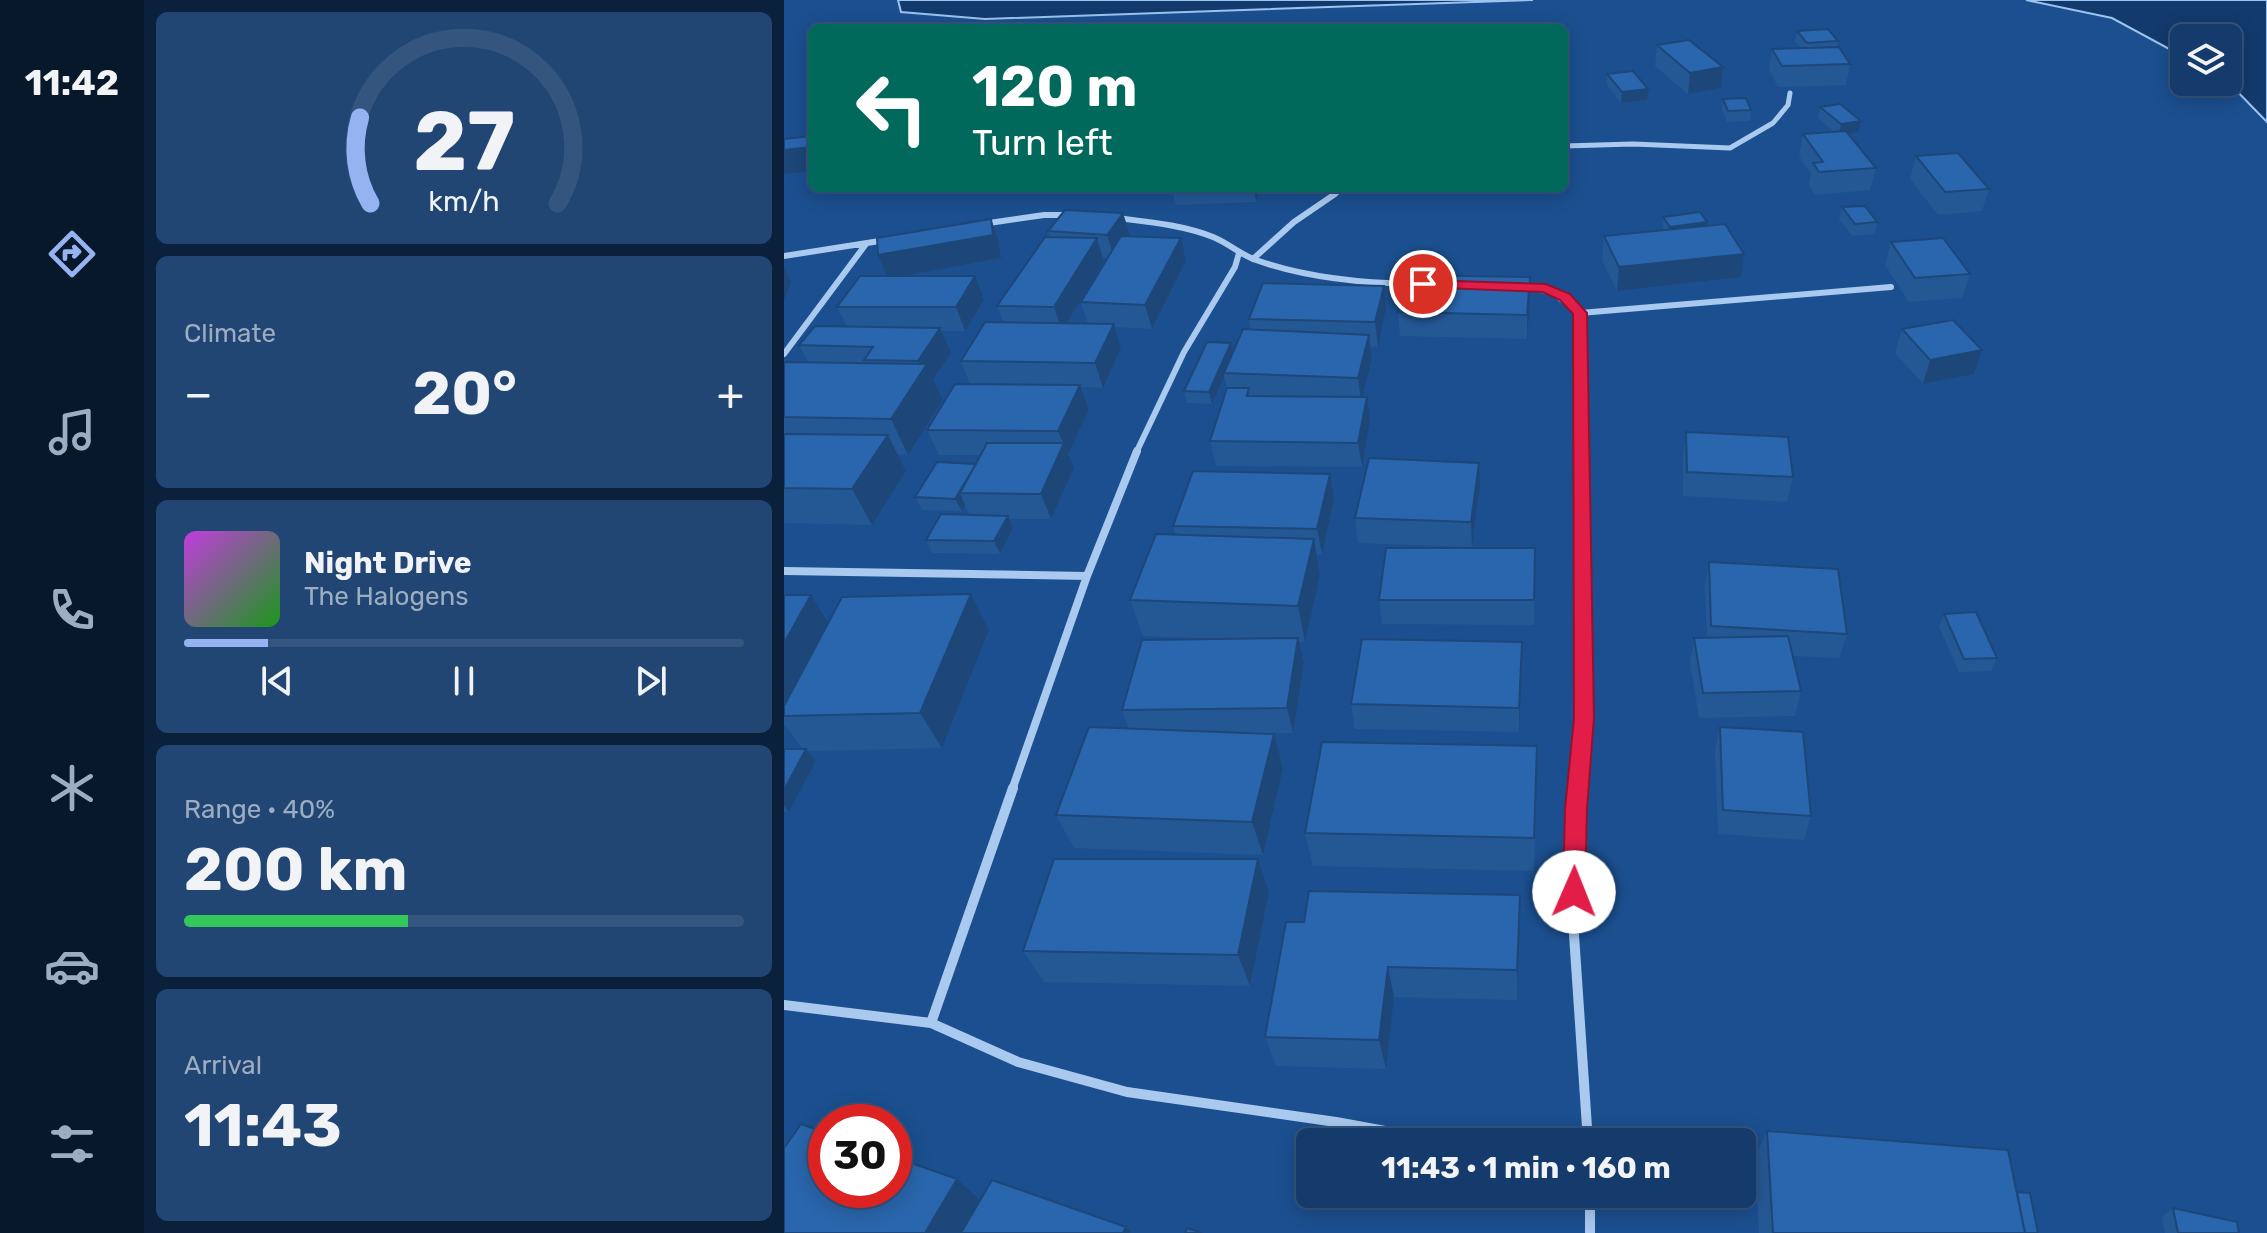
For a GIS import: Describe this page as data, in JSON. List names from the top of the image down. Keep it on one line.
{"page":{"tabs":"11:42","turn":["120 m","Turn left"],"tile":["Climate",["Range · 40%","200 km"],["Arrival","11:43"]],"heat":["−","20°","+"],"song":["Night Drive","The Halogens"],"limit":"30","trip":"11:43 · 1 min · 160 m","gauge":["27","km/h"]}}
